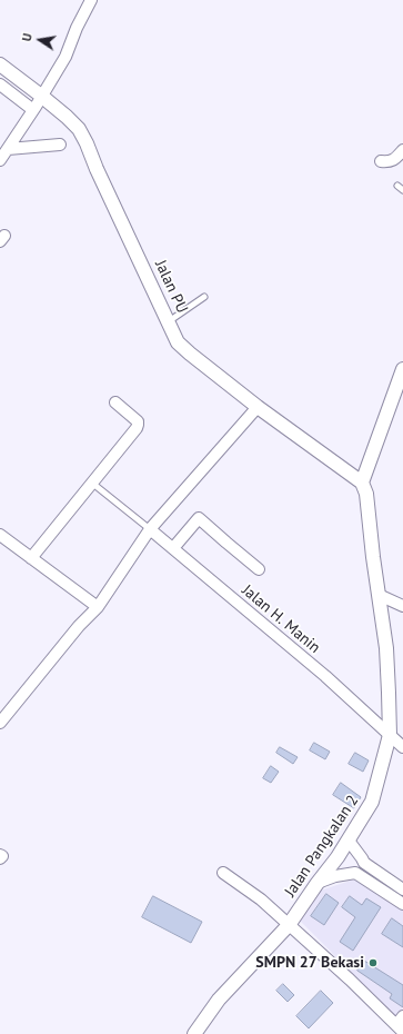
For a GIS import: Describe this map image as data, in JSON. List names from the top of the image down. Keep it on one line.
{"streets":{"street":["Jalan PU","Jalan H. Manin","Jalan Pangkalan 2"]},"crossings":[["Jalan PU","Jalan Pangkalan 2"],["Jalan H. Manin","Jalan Pangkalan 2"]],"places":["SMPN 27 Bekasi"],"north":"left"}
